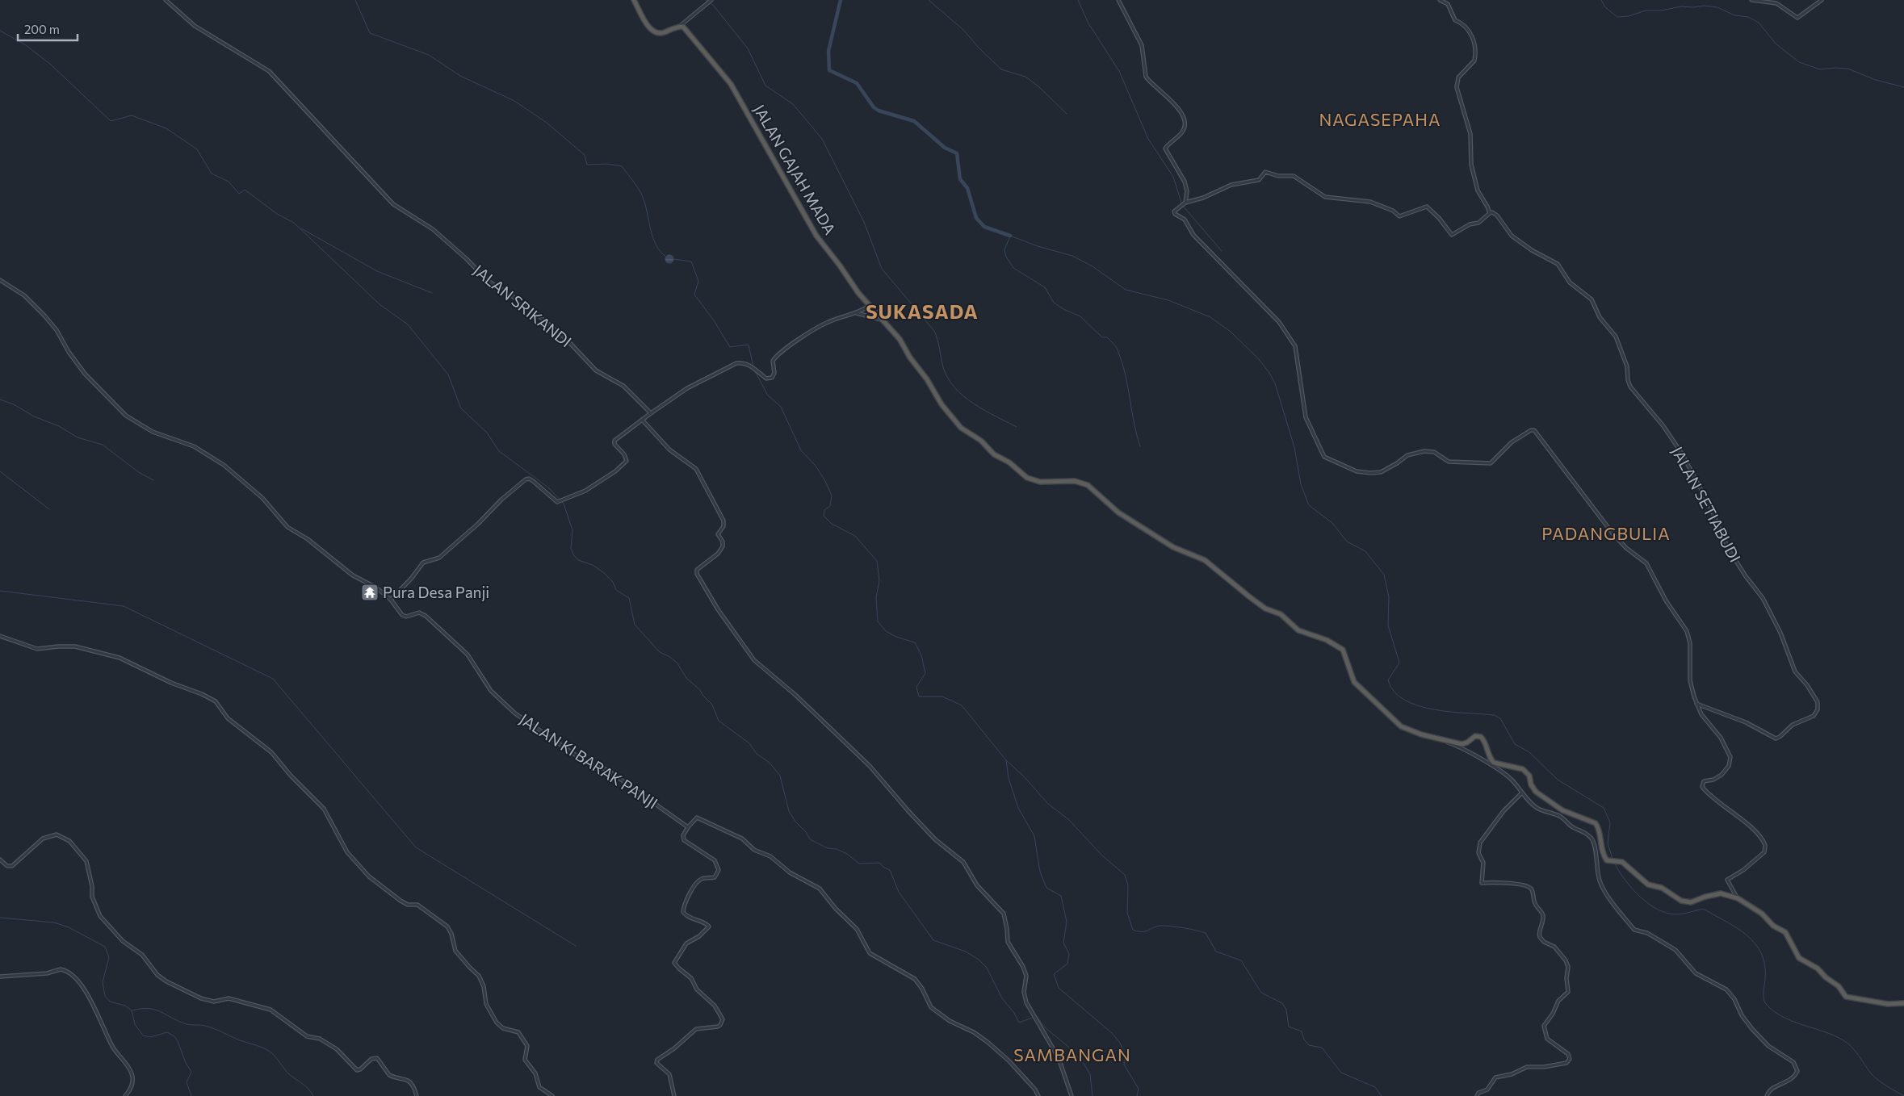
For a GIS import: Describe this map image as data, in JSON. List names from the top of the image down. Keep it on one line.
{"streets":{"highway":["JALAN GAJAH MADA"],"street":["JALAN SRIKANDI","JALAN SETIABUDI","JALAN KI BARAK PANJI"]},"districts":["NAGASEPAHA","SUKASADA","PADANGBULIA","SAMBANGAN"],"places":{"temple":["Pura Desa Panji"]},"scale_bar":"200 m"}
